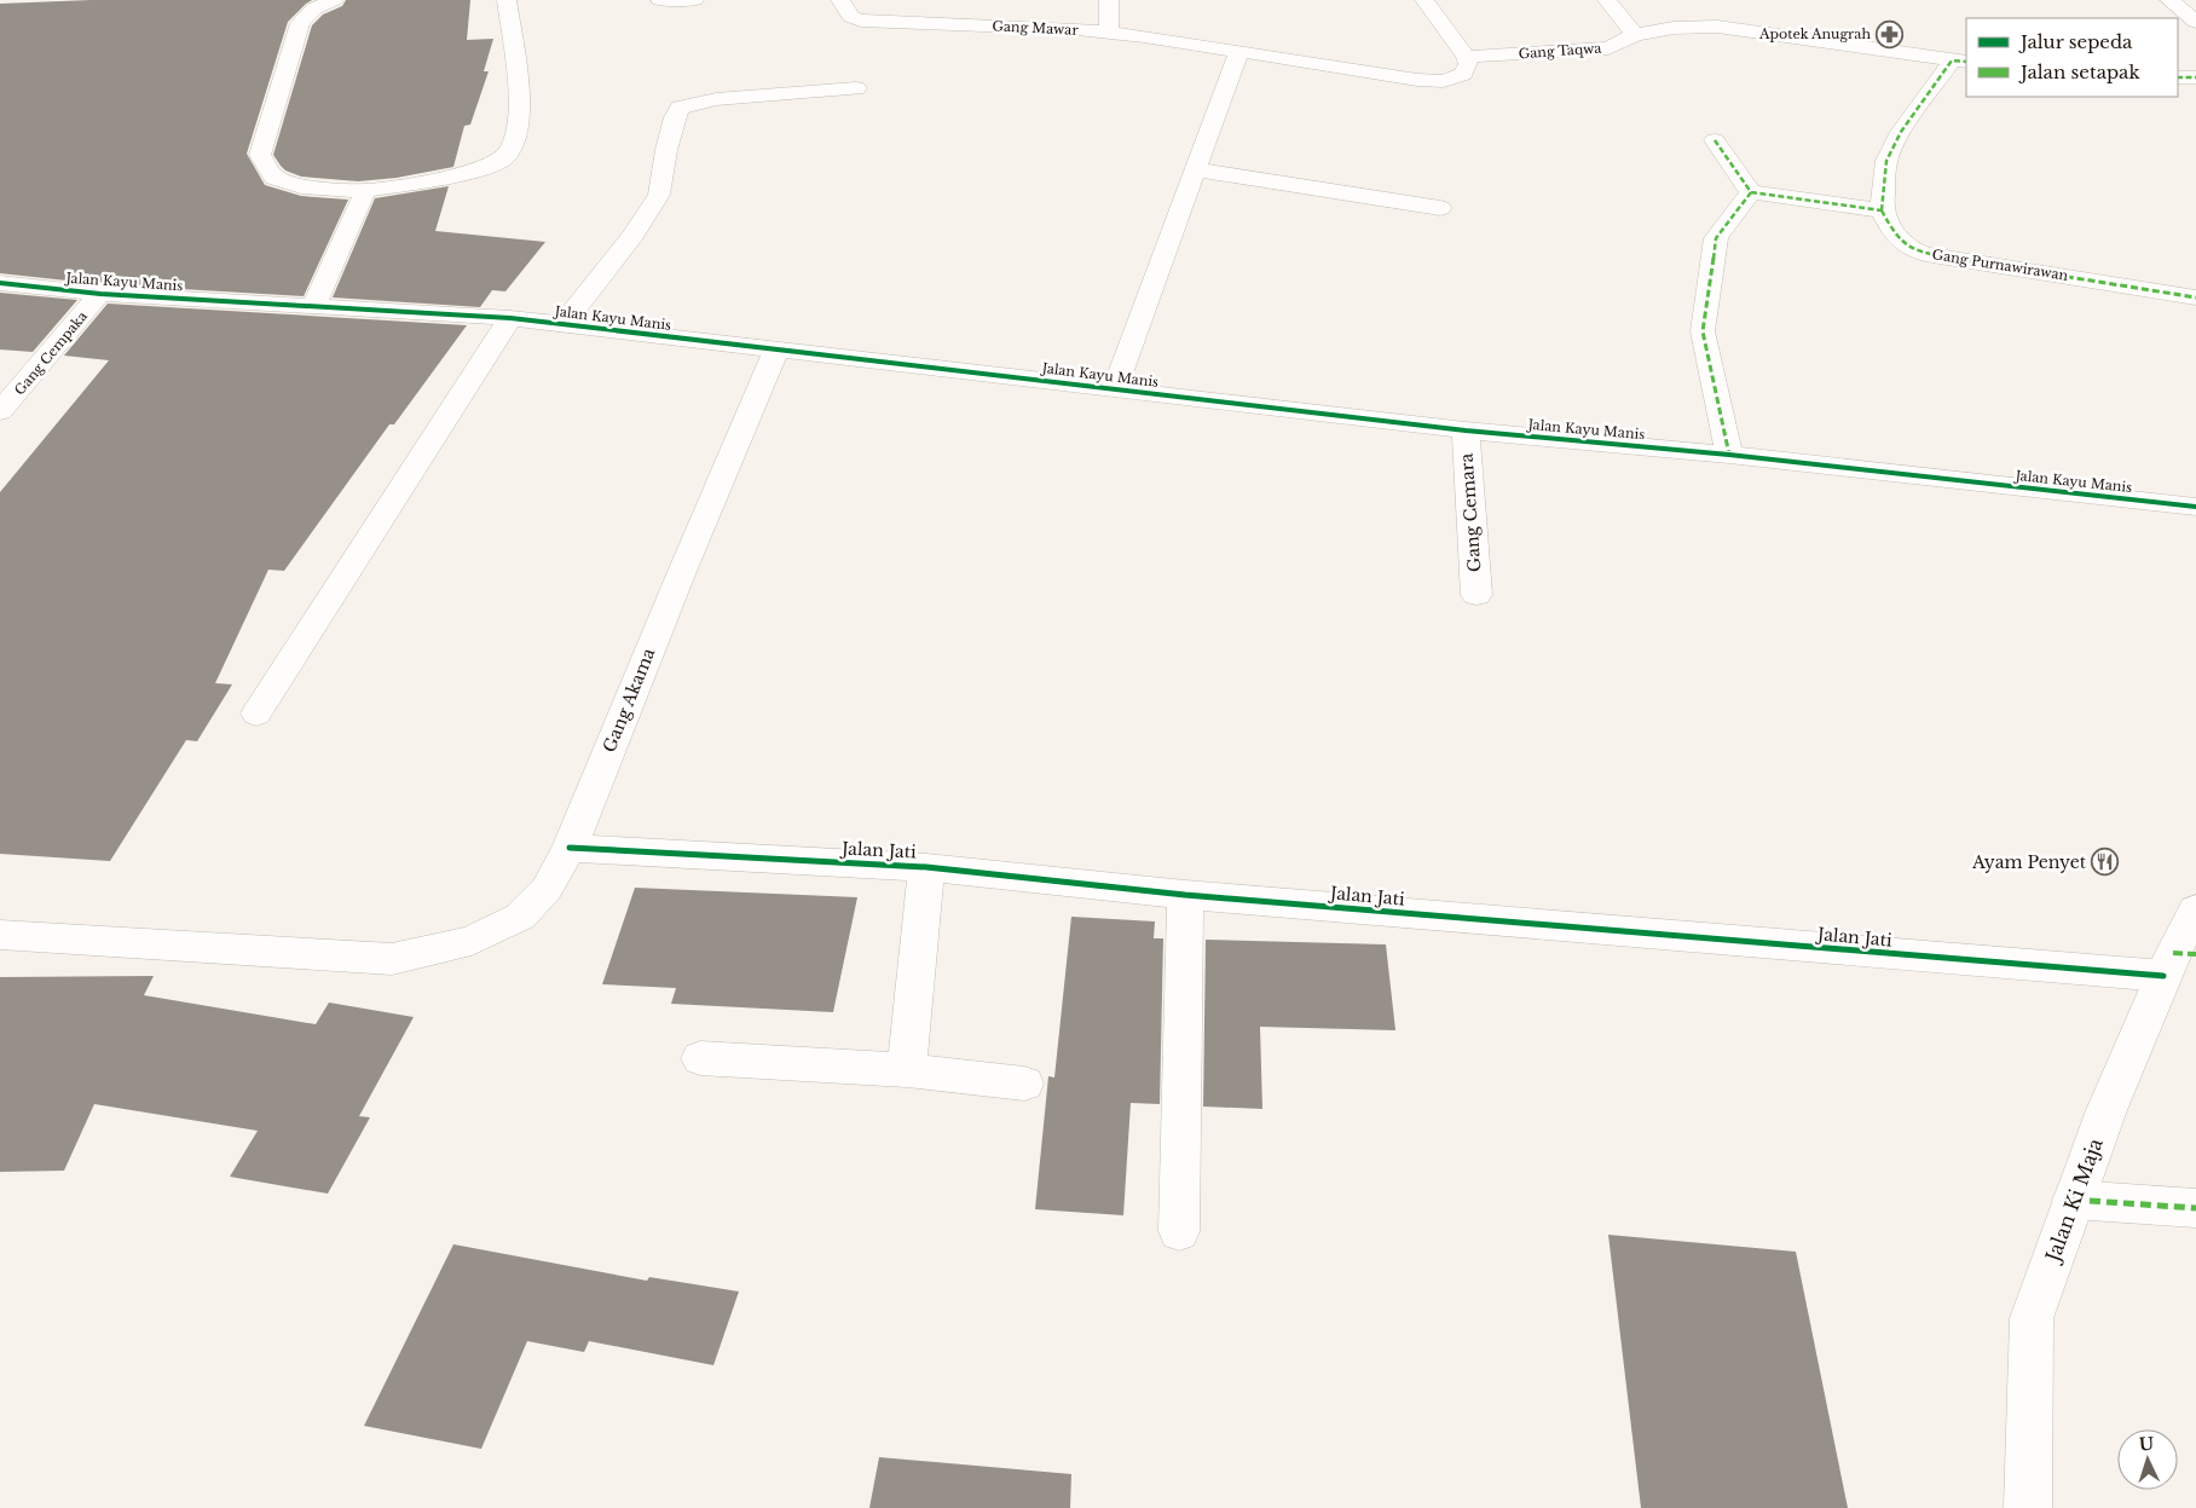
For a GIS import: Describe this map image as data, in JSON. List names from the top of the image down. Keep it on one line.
{"streets":{"street":["Gang Mawar","Gang Taqwa","Gang Purnawirawan","Jalan Kayu Manis","Gang Cempaka","Gang Cemara","Gang Akama","Jalan Jati","Jalan Ki Maja"]},"crossings":[["Jalan Kayu Manis","Gang Cempaka"],["Jalan Kayu Manis","Gang Cemara"],["Jalan Kayu Manis","Gang Akama"],["Gang Akama","Jalan Jati"],["Jalan Jati","Jalan Ki Maja"]],"places":{"pharmacy":["Apotek Anugrah"],"restaurant":["Ayam Penyet"]},"legend":["Jalur sepeda","Jalan setapak"],"north":"top"}
